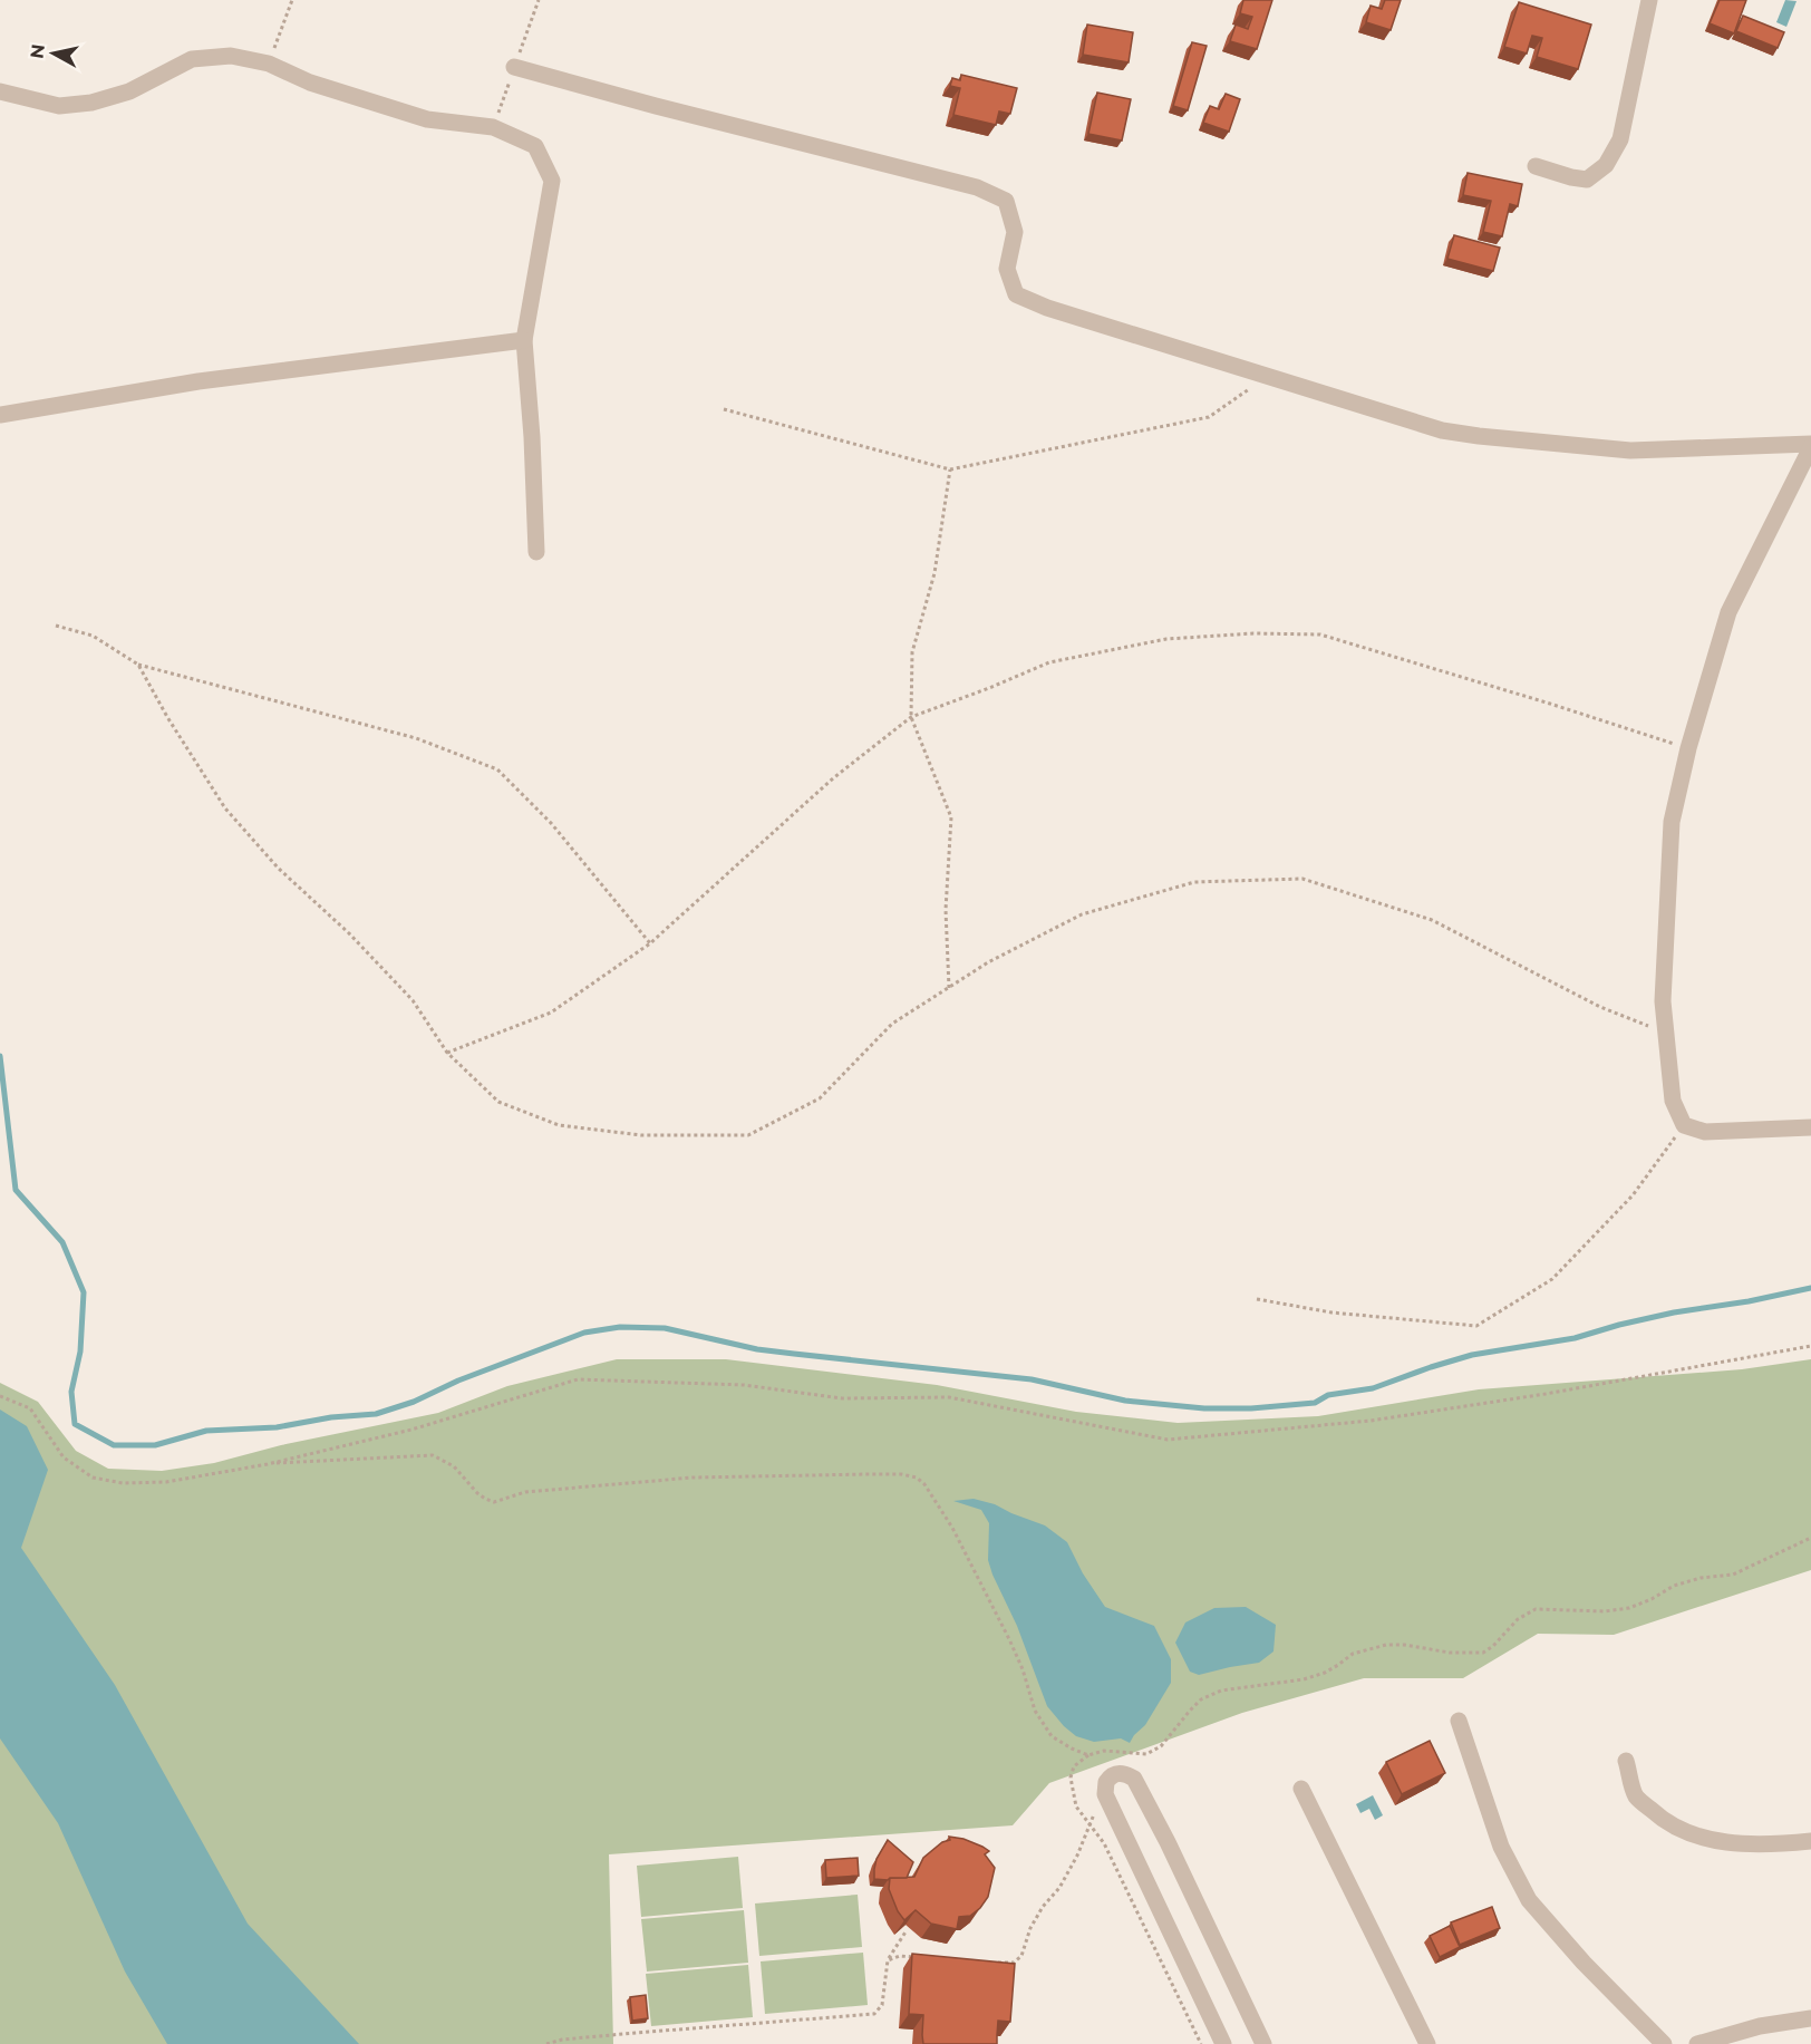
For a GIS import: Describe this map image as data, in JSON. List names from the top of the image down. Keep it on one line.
{"north":"left"}
